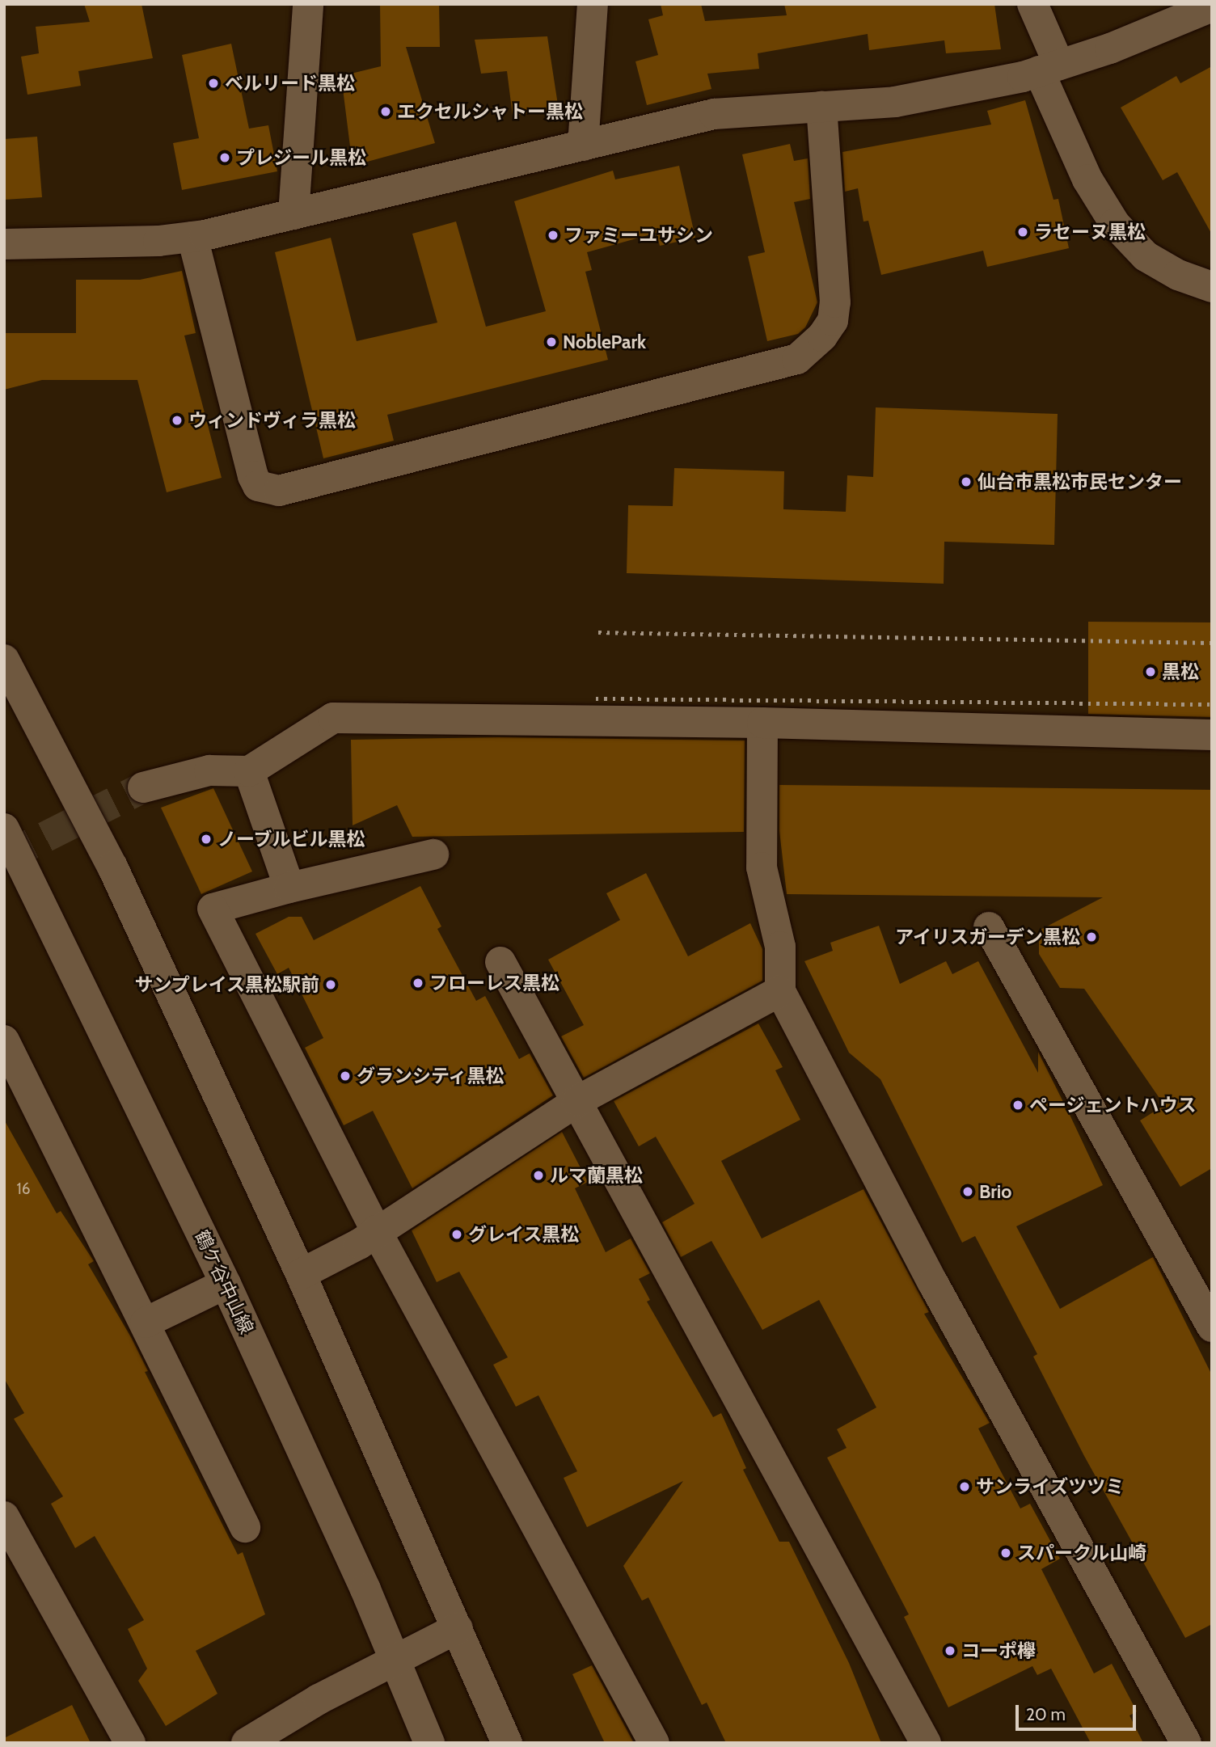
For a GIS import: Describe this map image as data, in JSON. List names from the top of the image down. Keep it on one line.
{"streets":{"street":["鶴ケ谷中山線"]},"places":["ベルリード黒松","エクセルシャトー黒松","プレジール黒松","ラセーヌ黒松","ファミーユサシン","NoblePark","ウィンドヴィラ黒松","仙台市黒松市民センター","黒松","ノーブルビル黒松","アイリスガーデン黒松","フローレス黒松","サンプレイス黒松駅前","グランシティ黒松","ページェントハウス","ルマ蘭黒松","Brio","グレイス黒松","サンライズツツミ","スパークル山崎","コーポ欅"],"house_numbers":["16"],"scale_bar":"20 m"}
